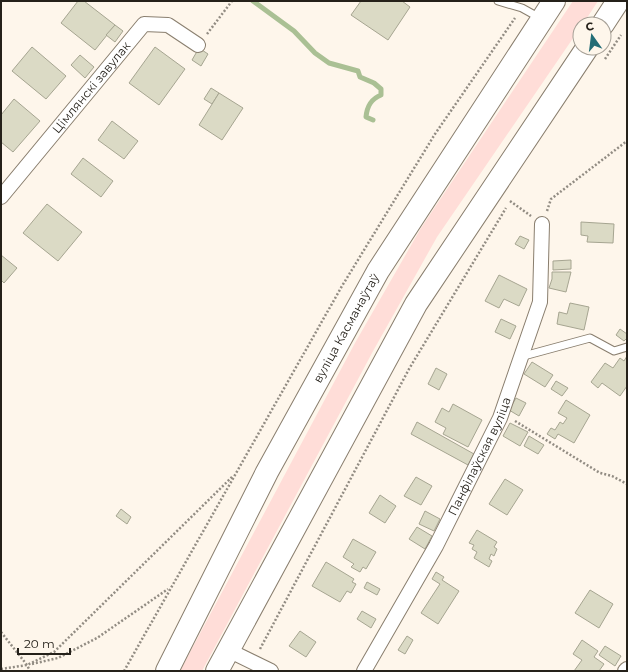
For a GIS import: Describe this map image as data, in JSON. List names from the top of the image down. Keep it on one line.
{"streets":{"main road":["вуліца Касманаўтаў"],"street":["Цімлянскі завулак","Панфілаўская вуліца"]},"scale_bar":"20 m","north":"top"}
